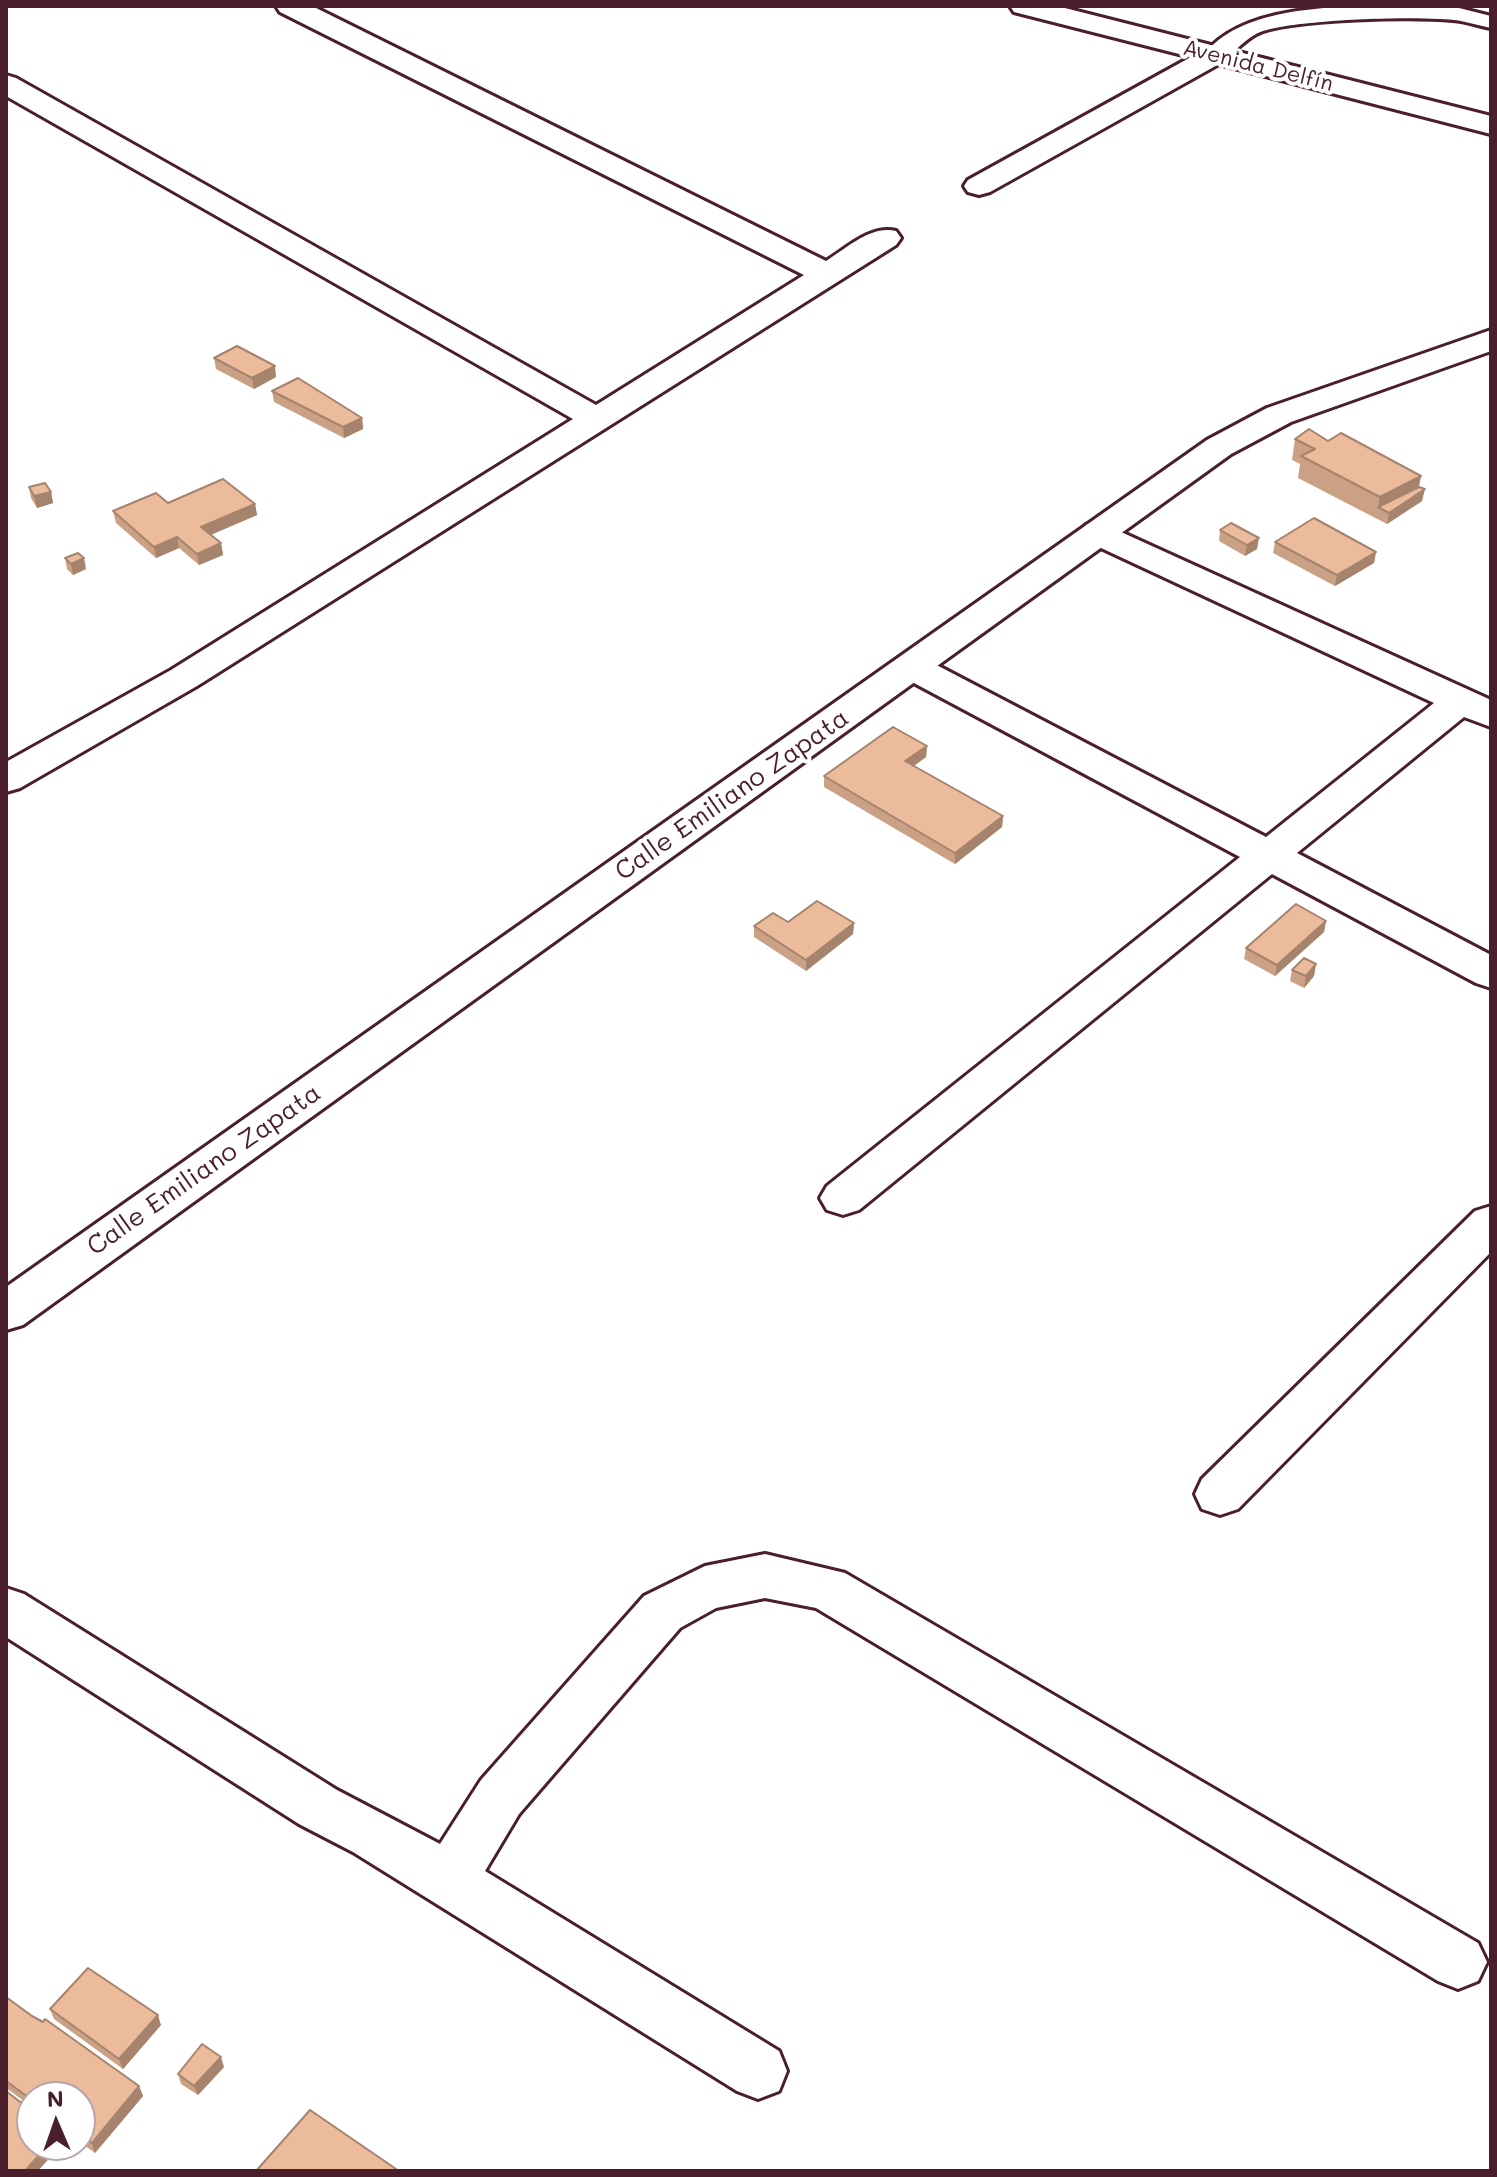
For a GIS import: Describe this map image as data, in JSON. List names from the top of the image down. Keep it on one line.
{"streets":{"street":["Avenida Delfín","Calle Emiliano Zapata"]},"north":"top"}
